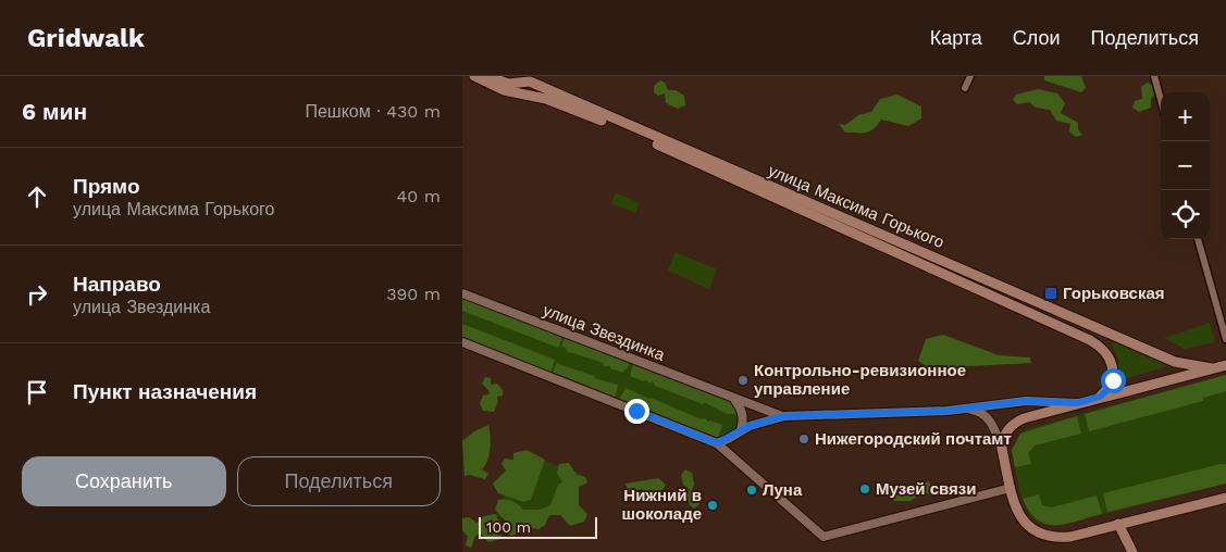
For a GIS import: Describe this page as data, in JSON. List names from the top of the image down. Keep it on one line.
{"streets":{"main road":["улица Максима Горького"],"street":["улица Звездинка"]},"places":{"transit":["Горьковская"],"other":["Контрольно-ревизионное управление","Нижегородский почтамт","Музей связи","Луна","Нижний в шоколаде"]},"scale_bar":"100 m","page":{"header":"Gridwalk","nav":["Карта","Слои","Поделиться"],"heading":["6 мин","Пешком · 430 m"],"map_buttons":["+","−"],"list":[["Прямо","улица Максима Горького","40 m"],["Направо","улица Звездинка","390 m"],"Пункт назначения"],"buttons":["Сохранить","Поделиться"],"scale":"100 m"}}
